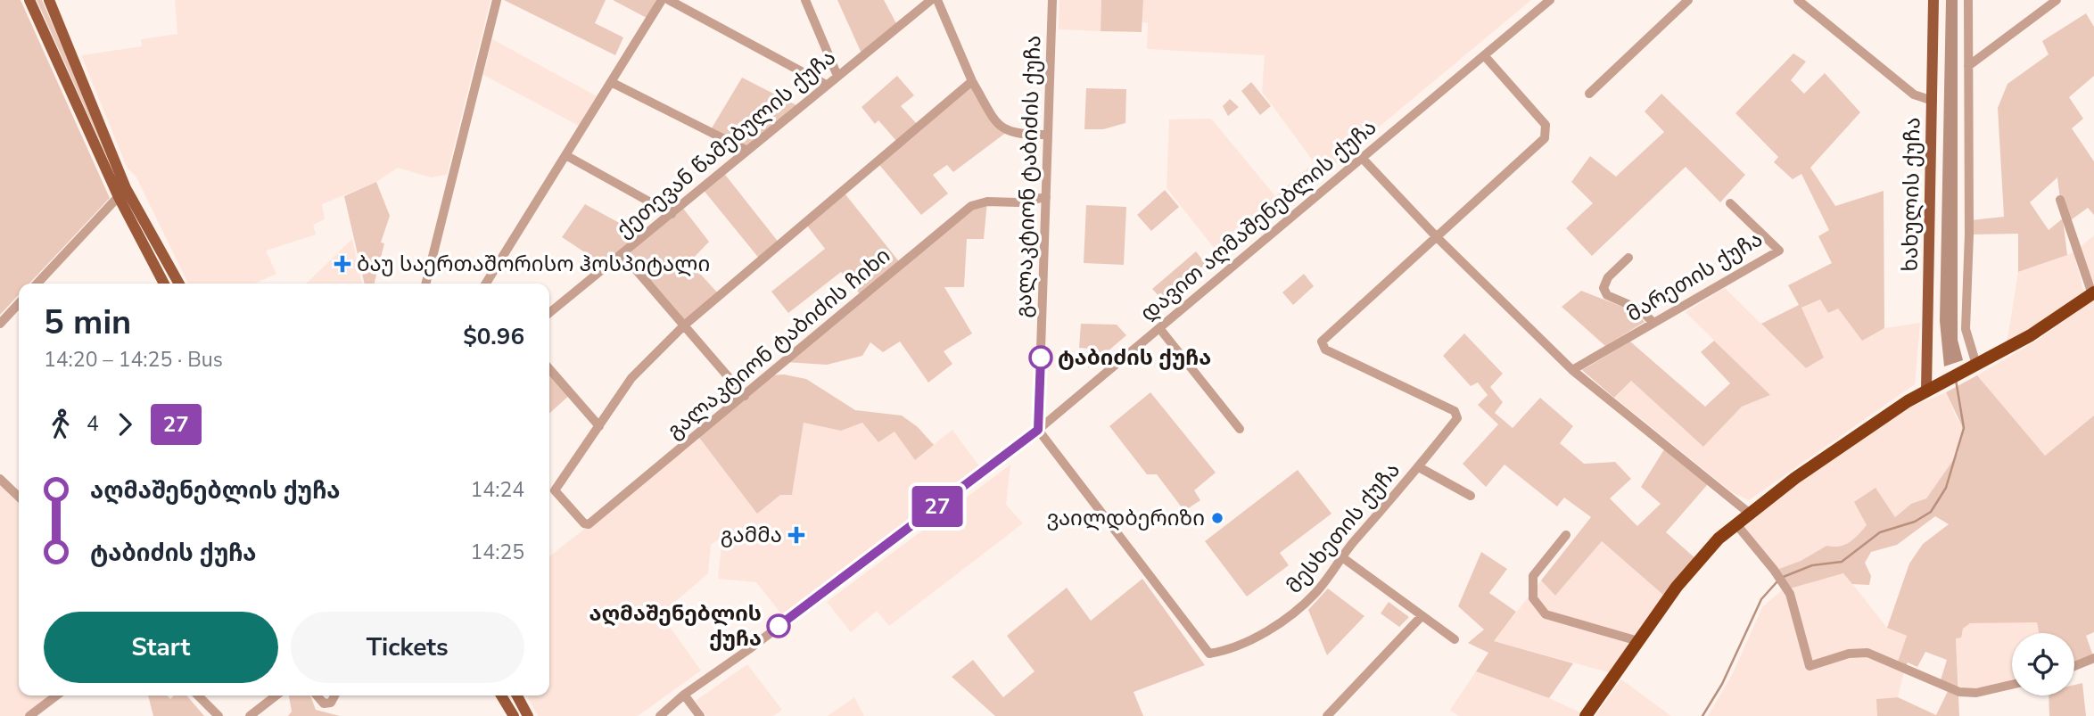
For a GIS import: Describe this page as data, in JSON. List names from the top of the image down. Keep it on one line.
{"streets":{"main road":["ხახულის ქუჩა"],"street":["ქეთევან წამებულის ქუჩა","გალაკტიონ ტაბიძის ქუჩა","დავით აღმაშენებლის ქუჩა","მარეთის ქუჩა","გალაკტიონ ტაბიძის ჩიხი","მესხეთის ქუჩა"]},"crossings":[["გალაკტიონ ტაბიძის ქუჩა","დავით აღმაშენებლის ქუჩა"],["გალაკტიონ ტაბიძის ქუჩა","გალაკტიონ ტაბიძის ჩიხი"],["გალაკტიონ ტაბიძის ქუჩა","მესხეთის ქუჩა"],["დავით აღმაშენებლის ქუჩა","მესხეთის ქუჩა"]],"places":{"health":["ბაუ საერთაშორისო ჰოსპიტალი","გამმა"],"other":["ტაბიძის ქუჩა","ვაილდბერიზი","აღმაშენებლის ქუჩა"]},"lines":["bus line 27"],"page":{"on_map":"27","heading":["5 min","14:20 – 14:25 · Bus","$0.96"],"legs":["4","27"],"list":[{"name":"აღმაშენებლის ქუჩა","value":"14:24"},{"name":"ტაბიძის ქუჩა","value":"14:25"}],"buttons":["Start","Tickets"]}}
